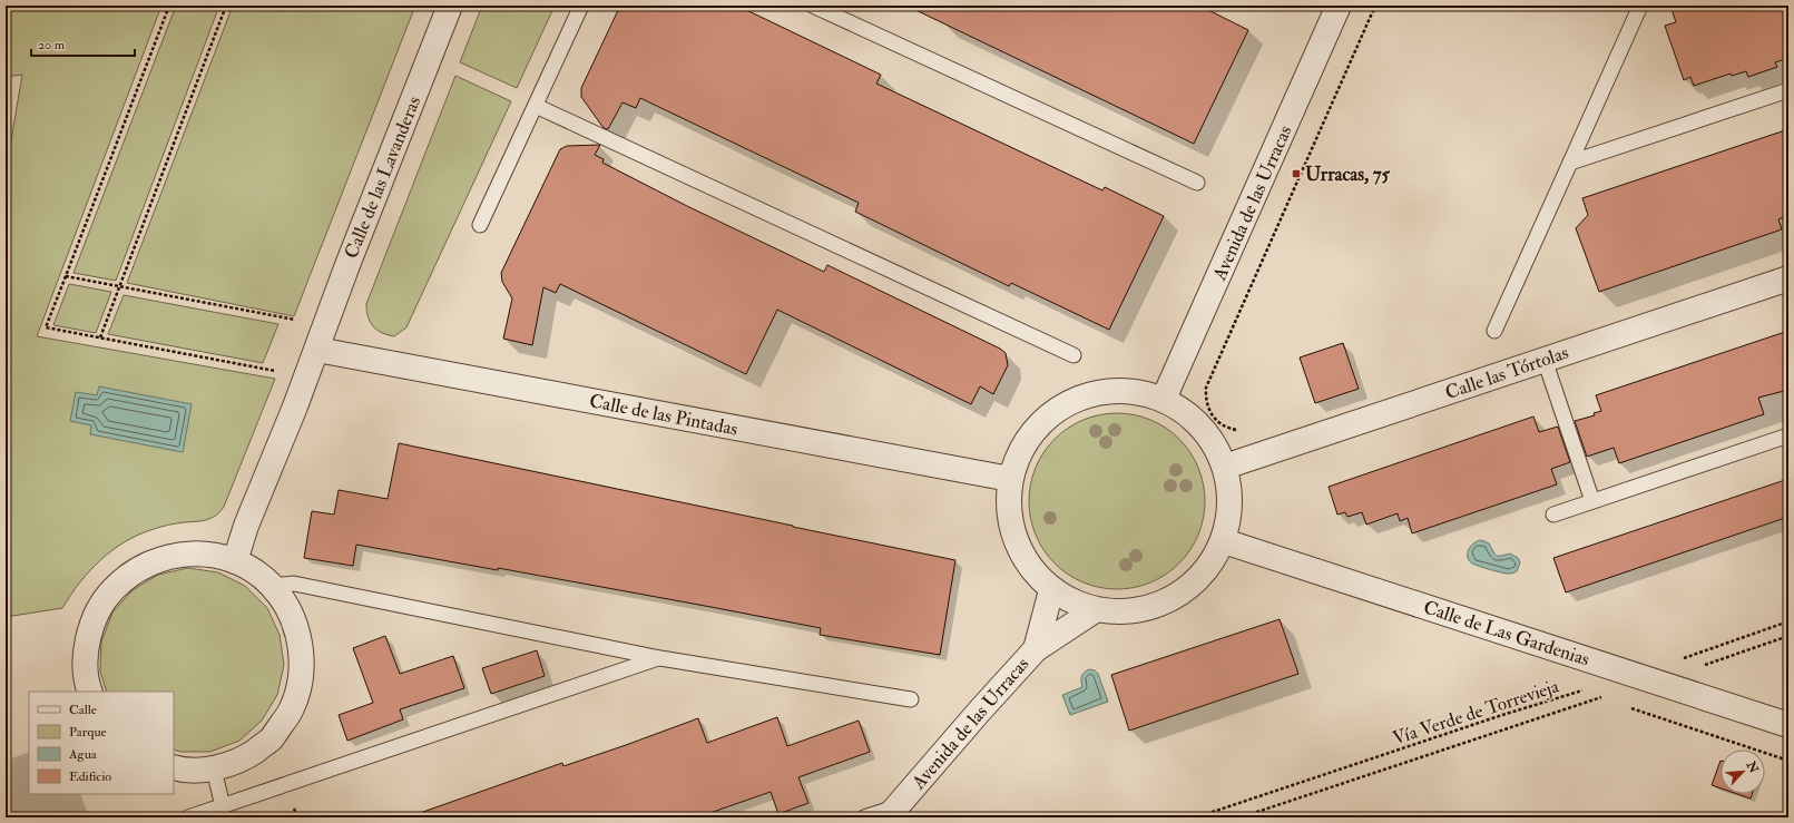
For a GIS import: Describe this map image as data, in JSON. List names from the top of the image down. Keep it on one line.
{"streets":{"street":["Calle de las Lavanderas","Avenida de las Urracas","Calle las Tórtolas","Calle de las Pintadas","Calle de Las Gardenias"],"path":["Vía Verde de Torrevieja"]},"crossings":[["Calle de las Lavanderas","Calle de las Pintadas"]],"places":{"transit":["Urracas, 75"]},"legend":["Calle","Parque","Agua","Edificio"],"scale_bar":"20 m","north":"top right"}
